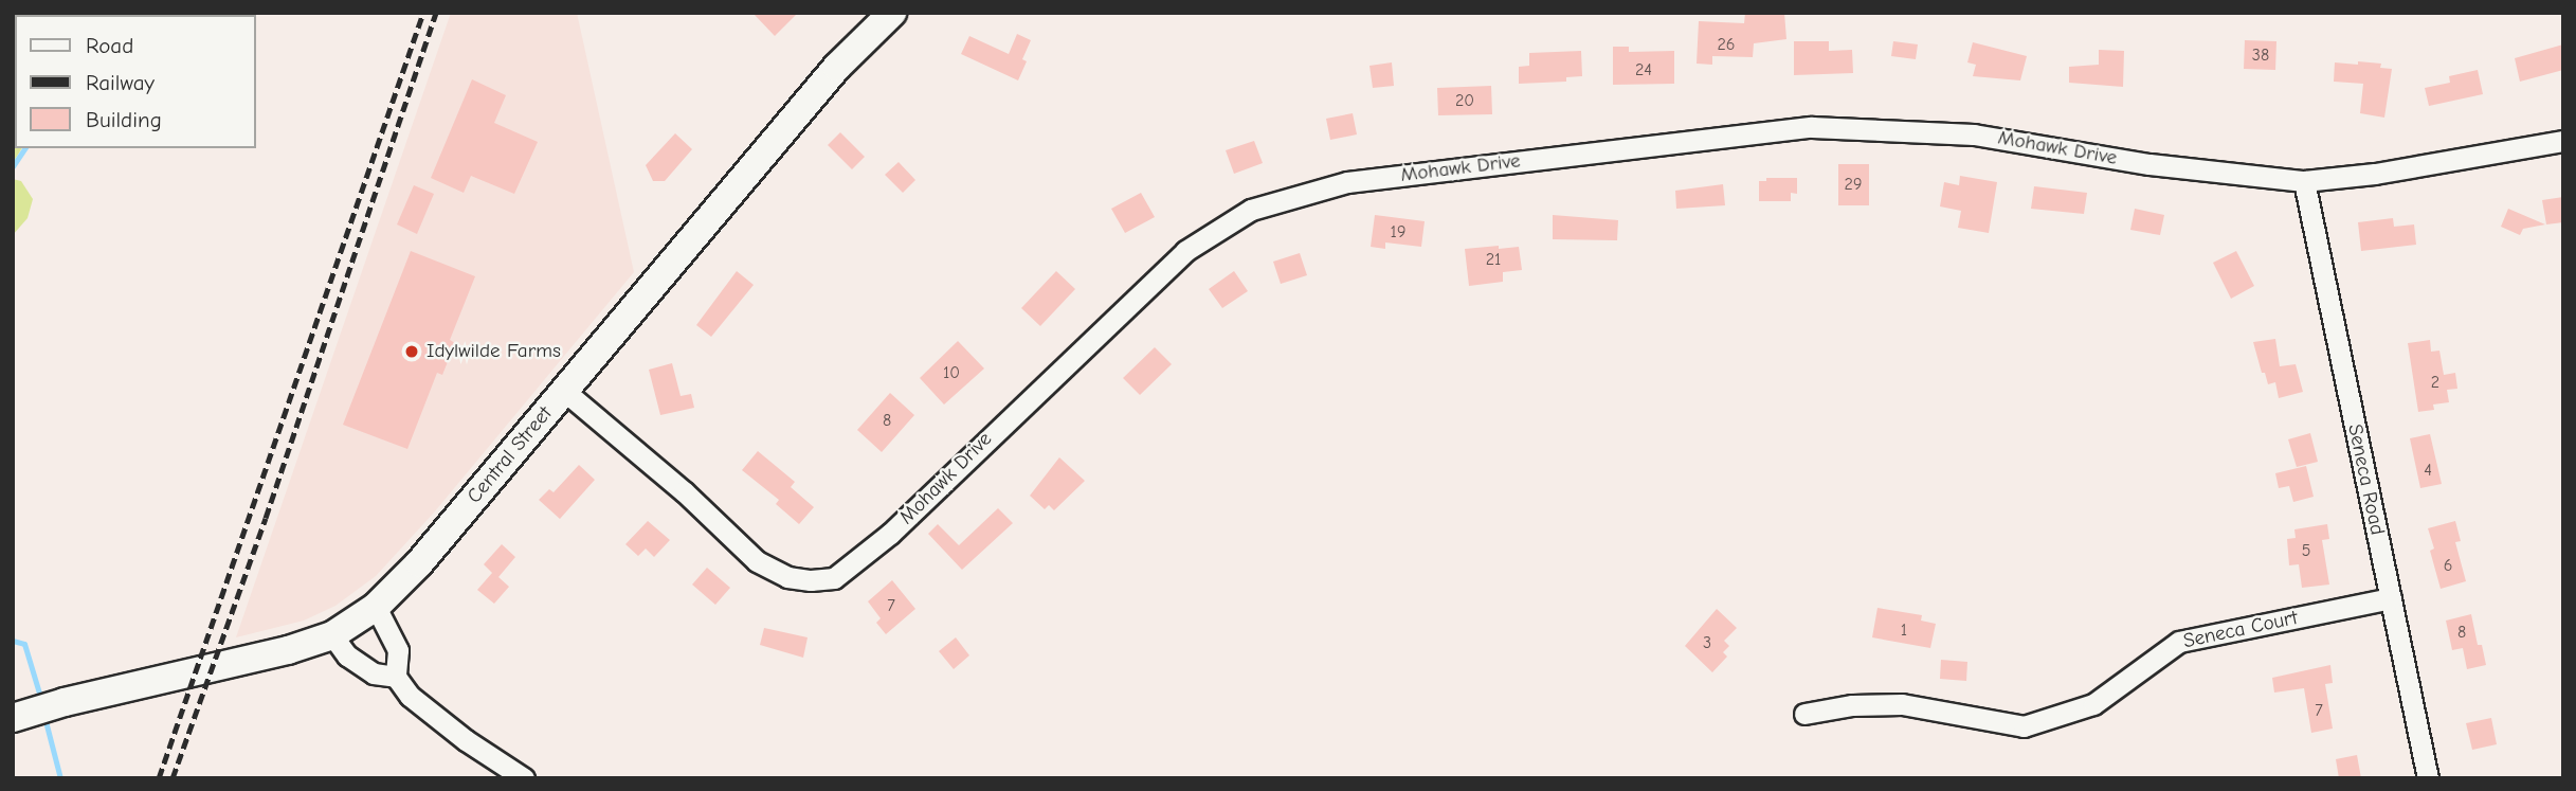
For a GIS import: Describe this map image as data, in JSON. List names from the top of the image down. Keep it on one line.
{"streets":{"street":["Mohawk Drive","Central Street","Seneca Road","Seneca Court"]},"crossings":[["Mohawk Drive","Central Street"],["Mohawk Drive","Seneca Road"],["Seneca Road","Seneca Court"]],"places":["Idylwilde Farms"],"house_numbers":["26","38","24","20","29","19","21","10","2","8","4","5","6","7","1","8","3","7"],"legend":["Road","Railway","Building"]}
